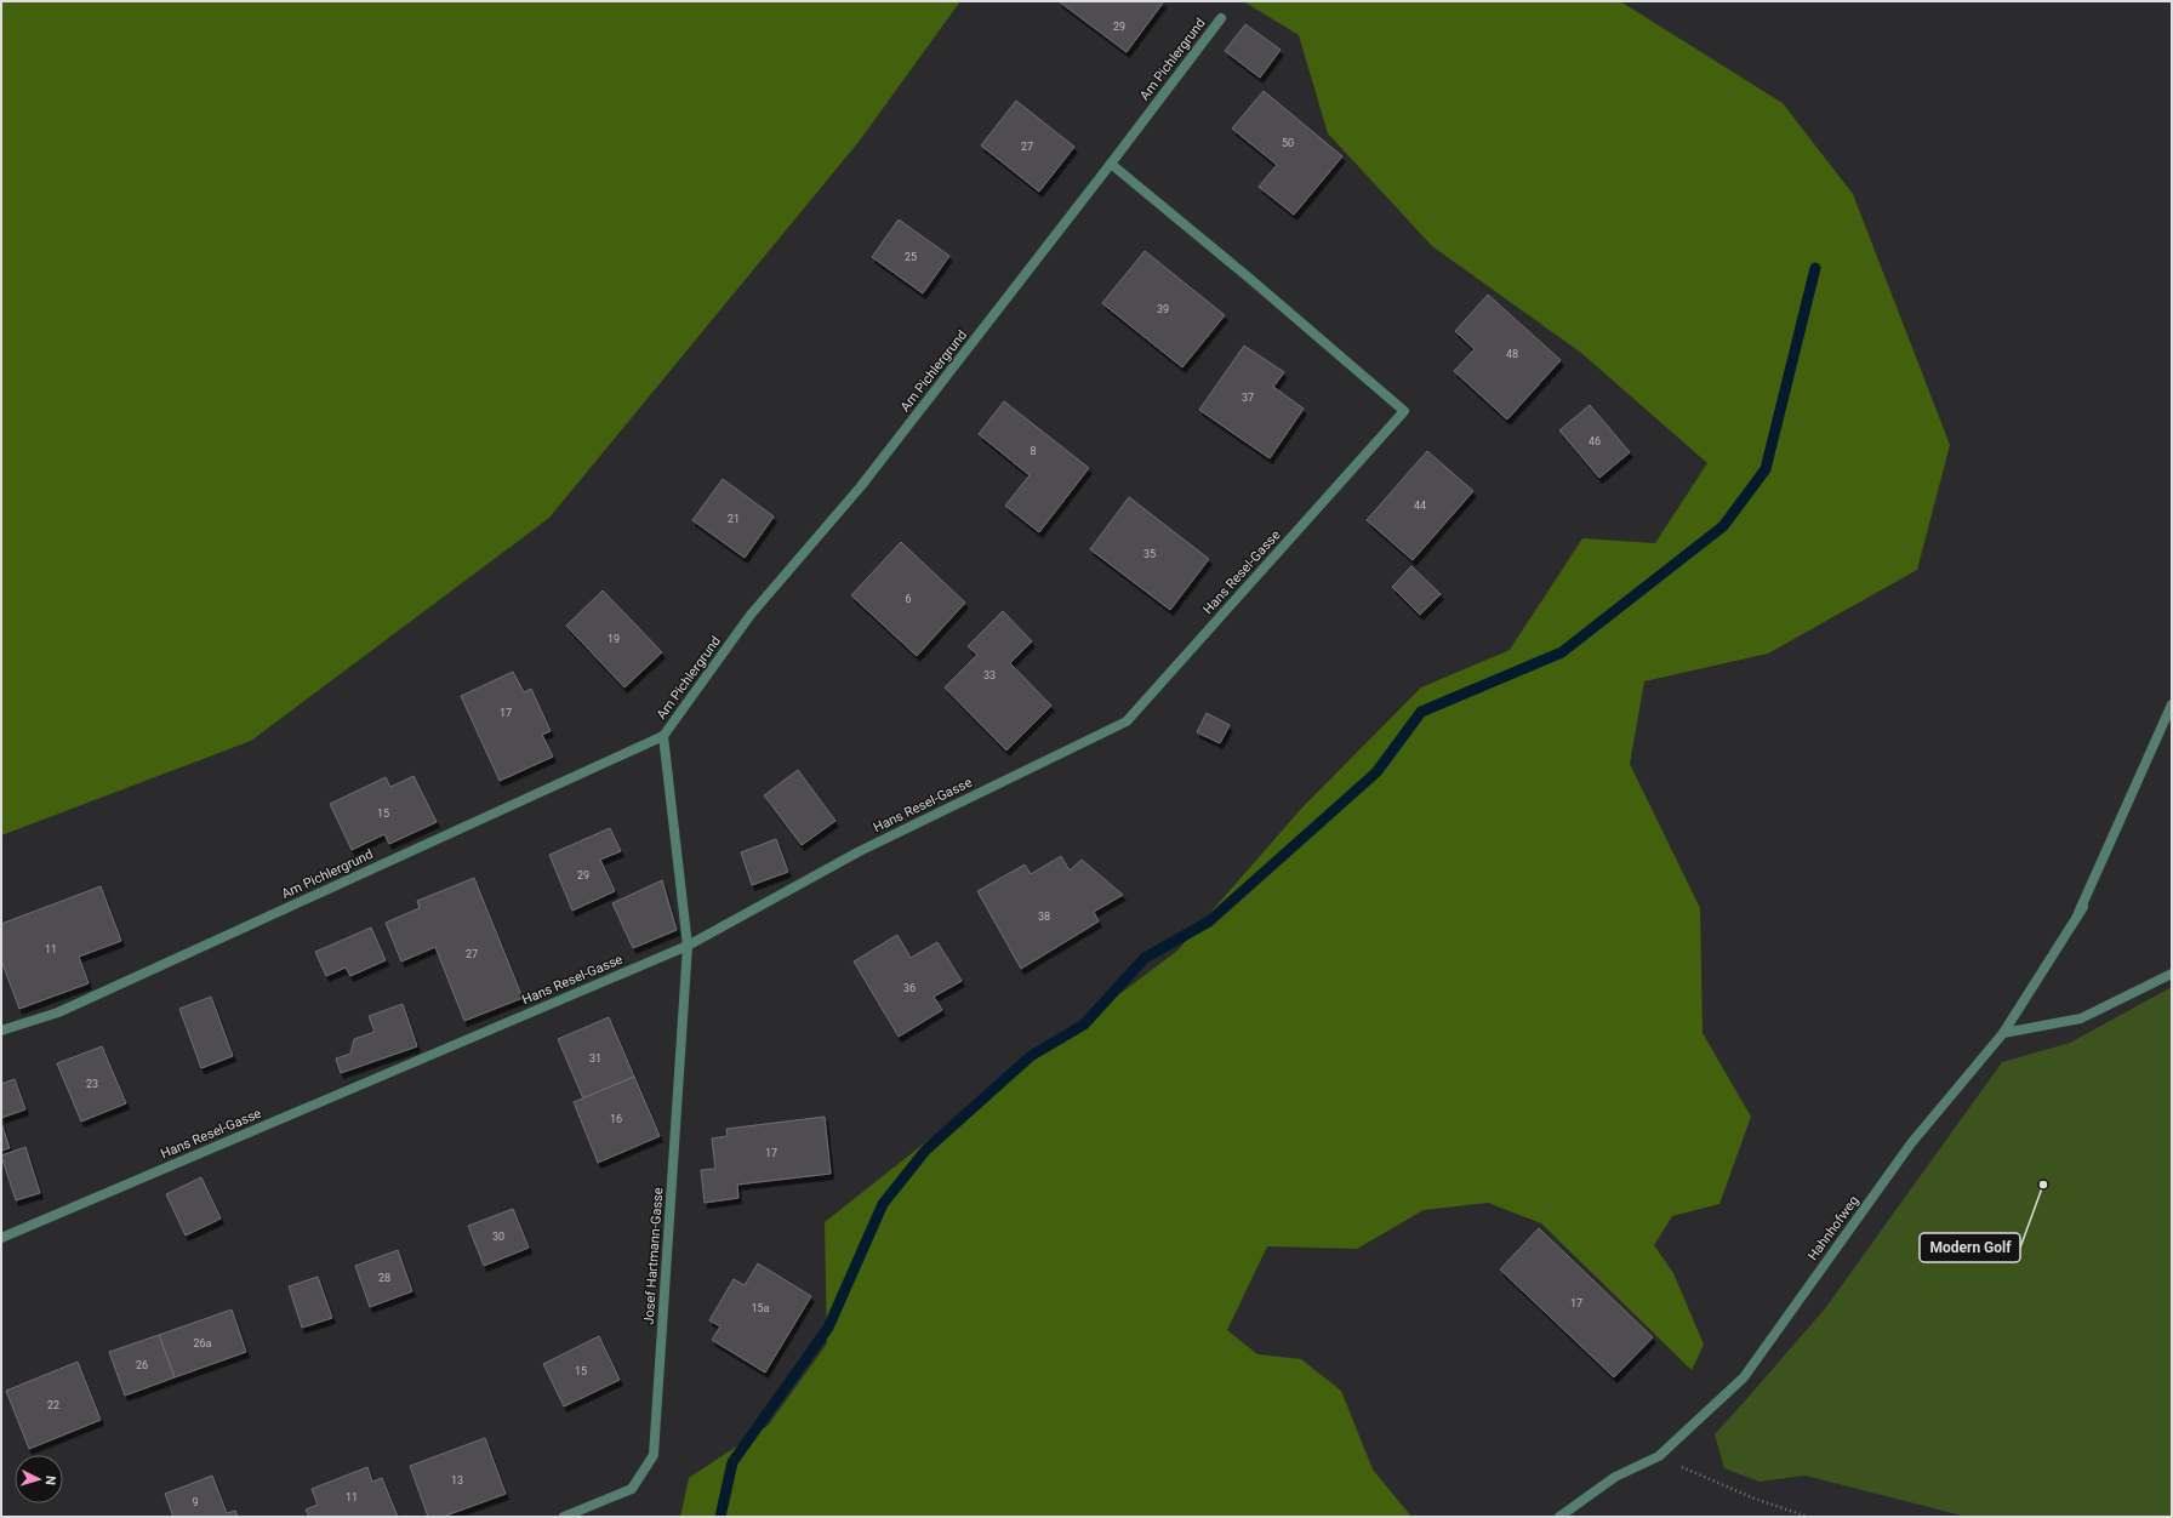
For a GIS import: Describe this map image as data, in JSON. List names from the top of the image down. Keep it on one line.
{"streets":{"street":["Am Pichlergrund","Hans Resel-Gasse","Hahnhofweg","Josef Hartmann-Gasse"]},"crossings":[["Am Pichlergrund","Hans Resel-Gasse"],["Am Pichlergrund","Josef Hartmann-Gasse"],["Hans Resel-Gasse","Josef Hartmann-Gasse"]],"places":["Modern Golf"],"house_numbers":["29","50","27","25","39","48","37","46","8","44","21","35","6","19","33","17","15","29","38","11","27","36","31","23","16","17","30","28","17","15a","26a","26","15","22","13","11","9"],"north":"right"}
